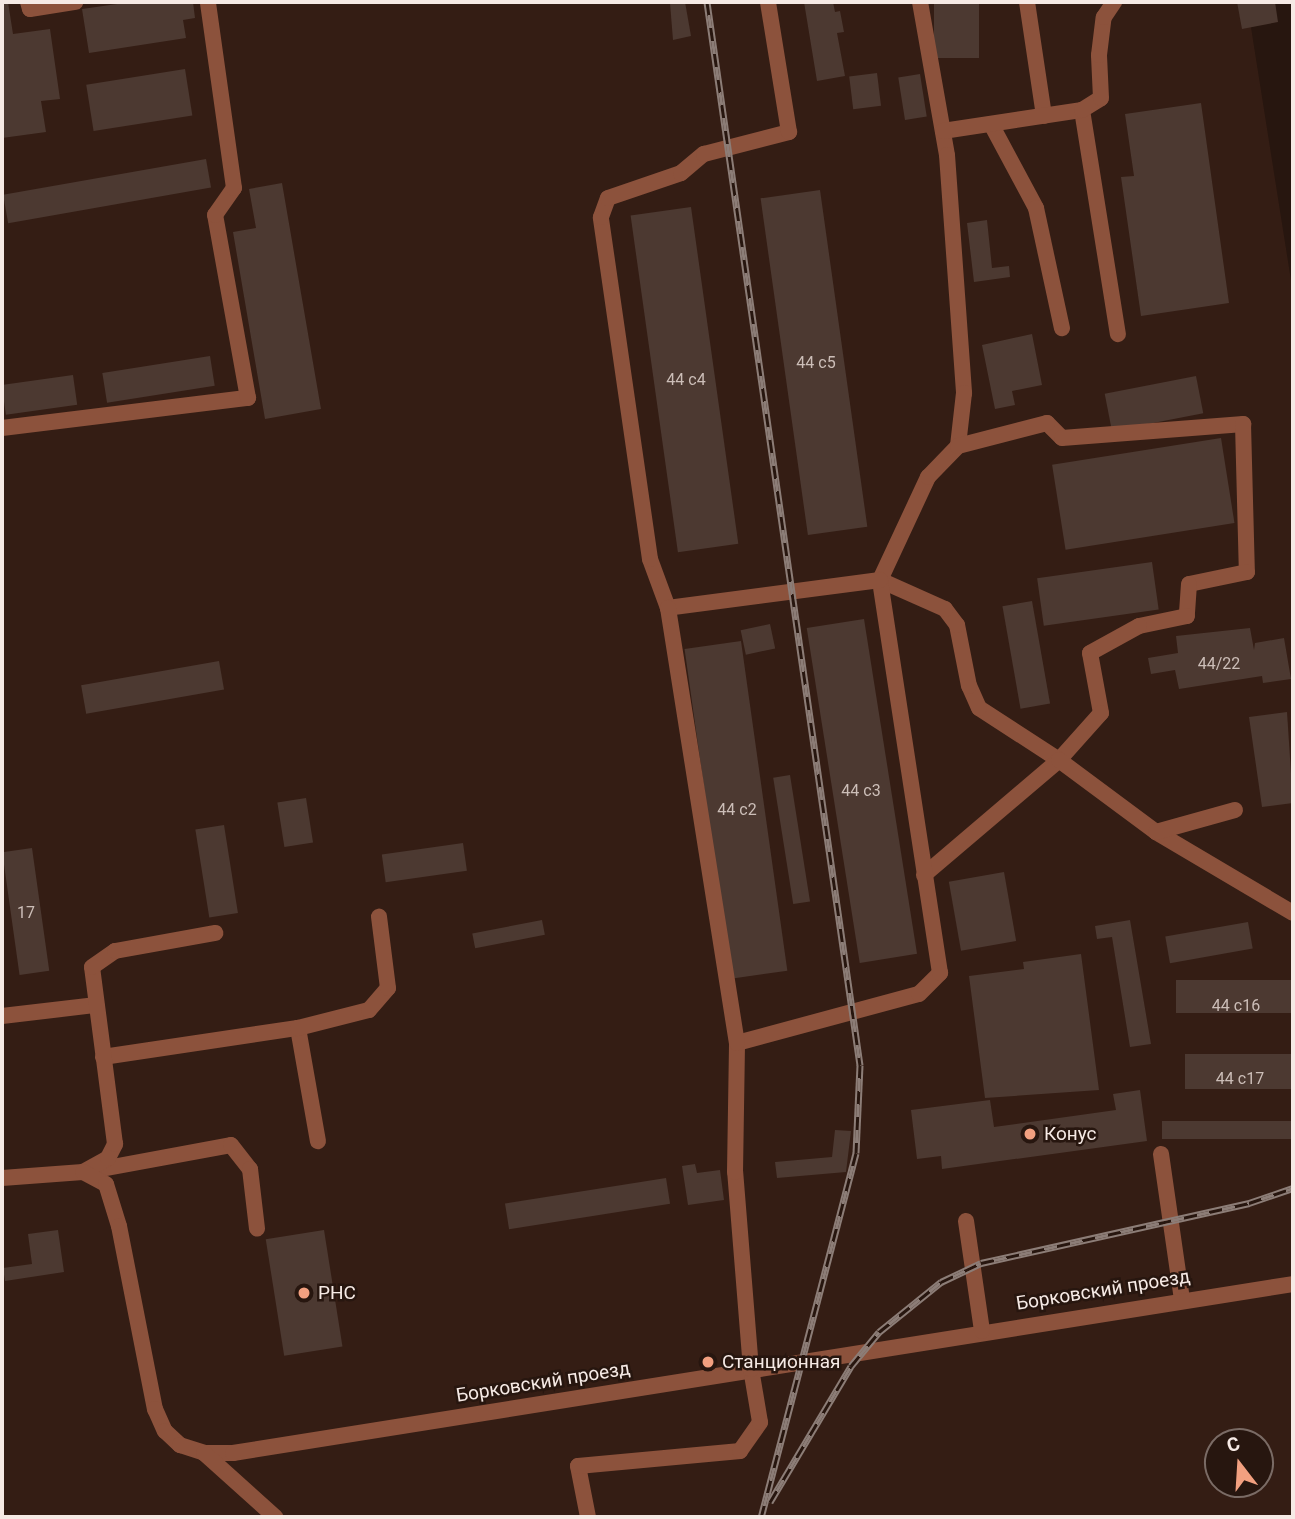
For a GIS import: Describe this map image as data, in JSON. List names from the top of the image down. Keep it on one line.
{"streets":{"street":["Борковский проезд"]},"places":["Конус","РНС","Станционная"],"house_numbers":["44 с5","44 с4","44/22","44 с3","44 с2","17","44 с16","44 с17"],"north":"top"}
